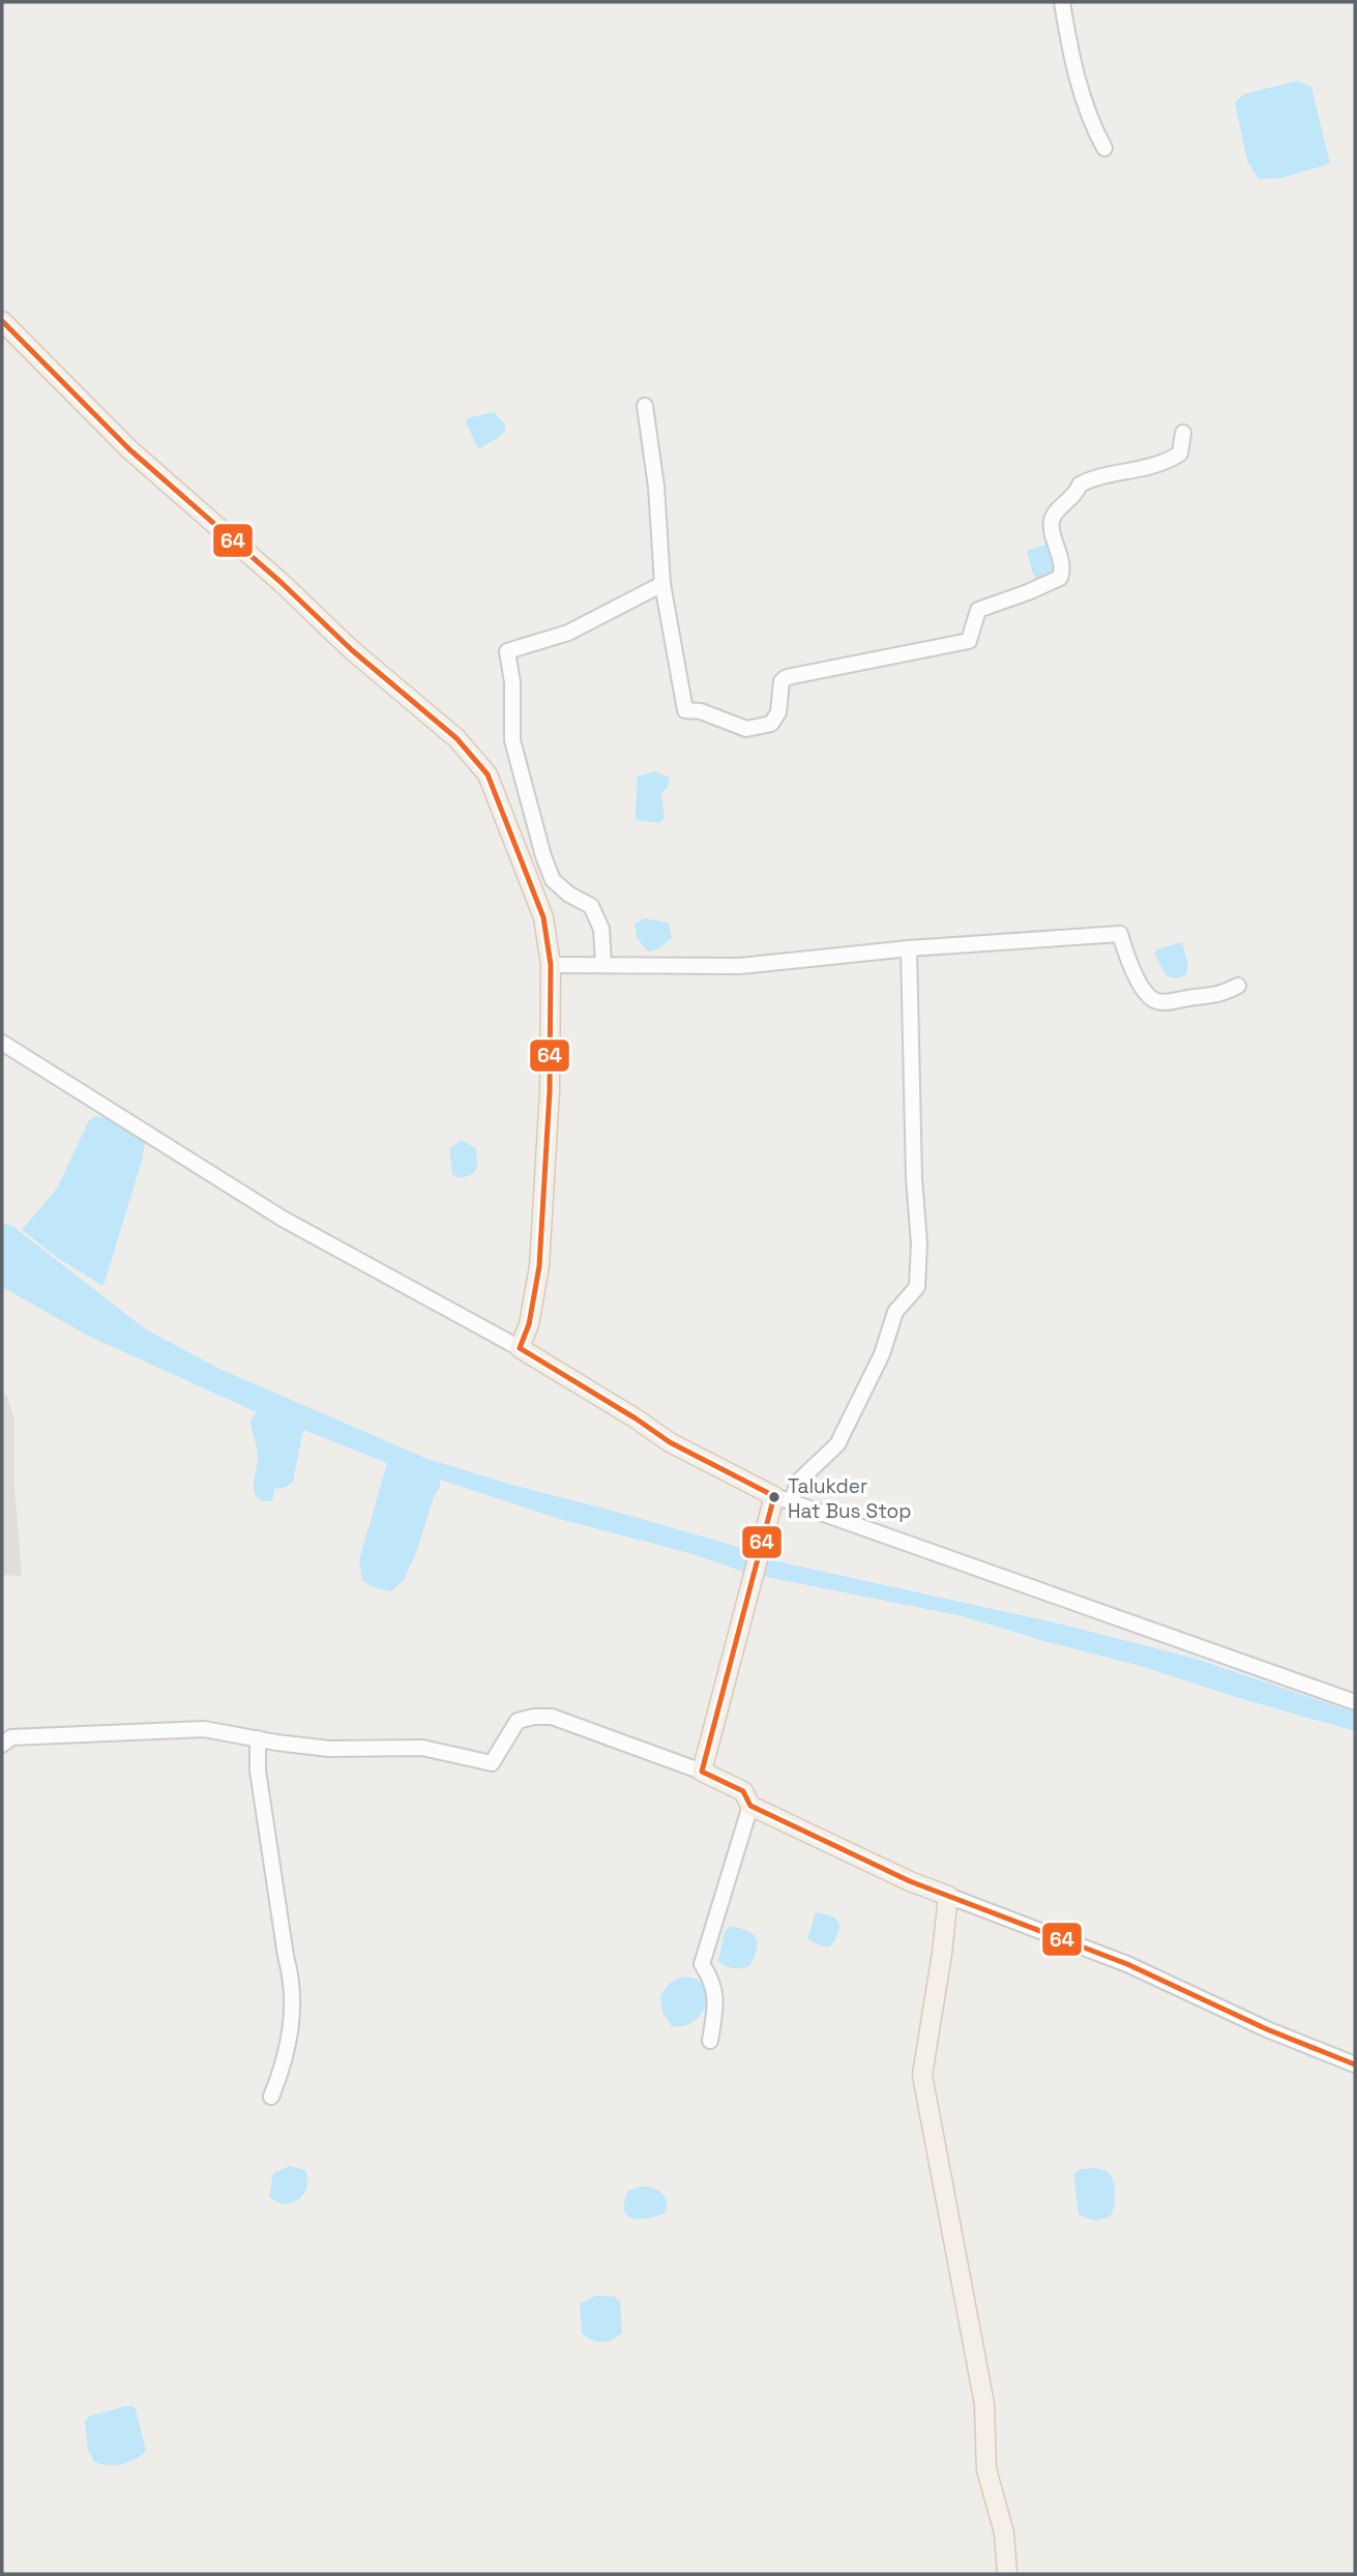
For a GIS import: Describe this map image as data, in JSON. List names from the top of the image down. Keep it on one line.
{"places":["Talukder Hat Bus Stop"],"lines":["transit line 64"]}
